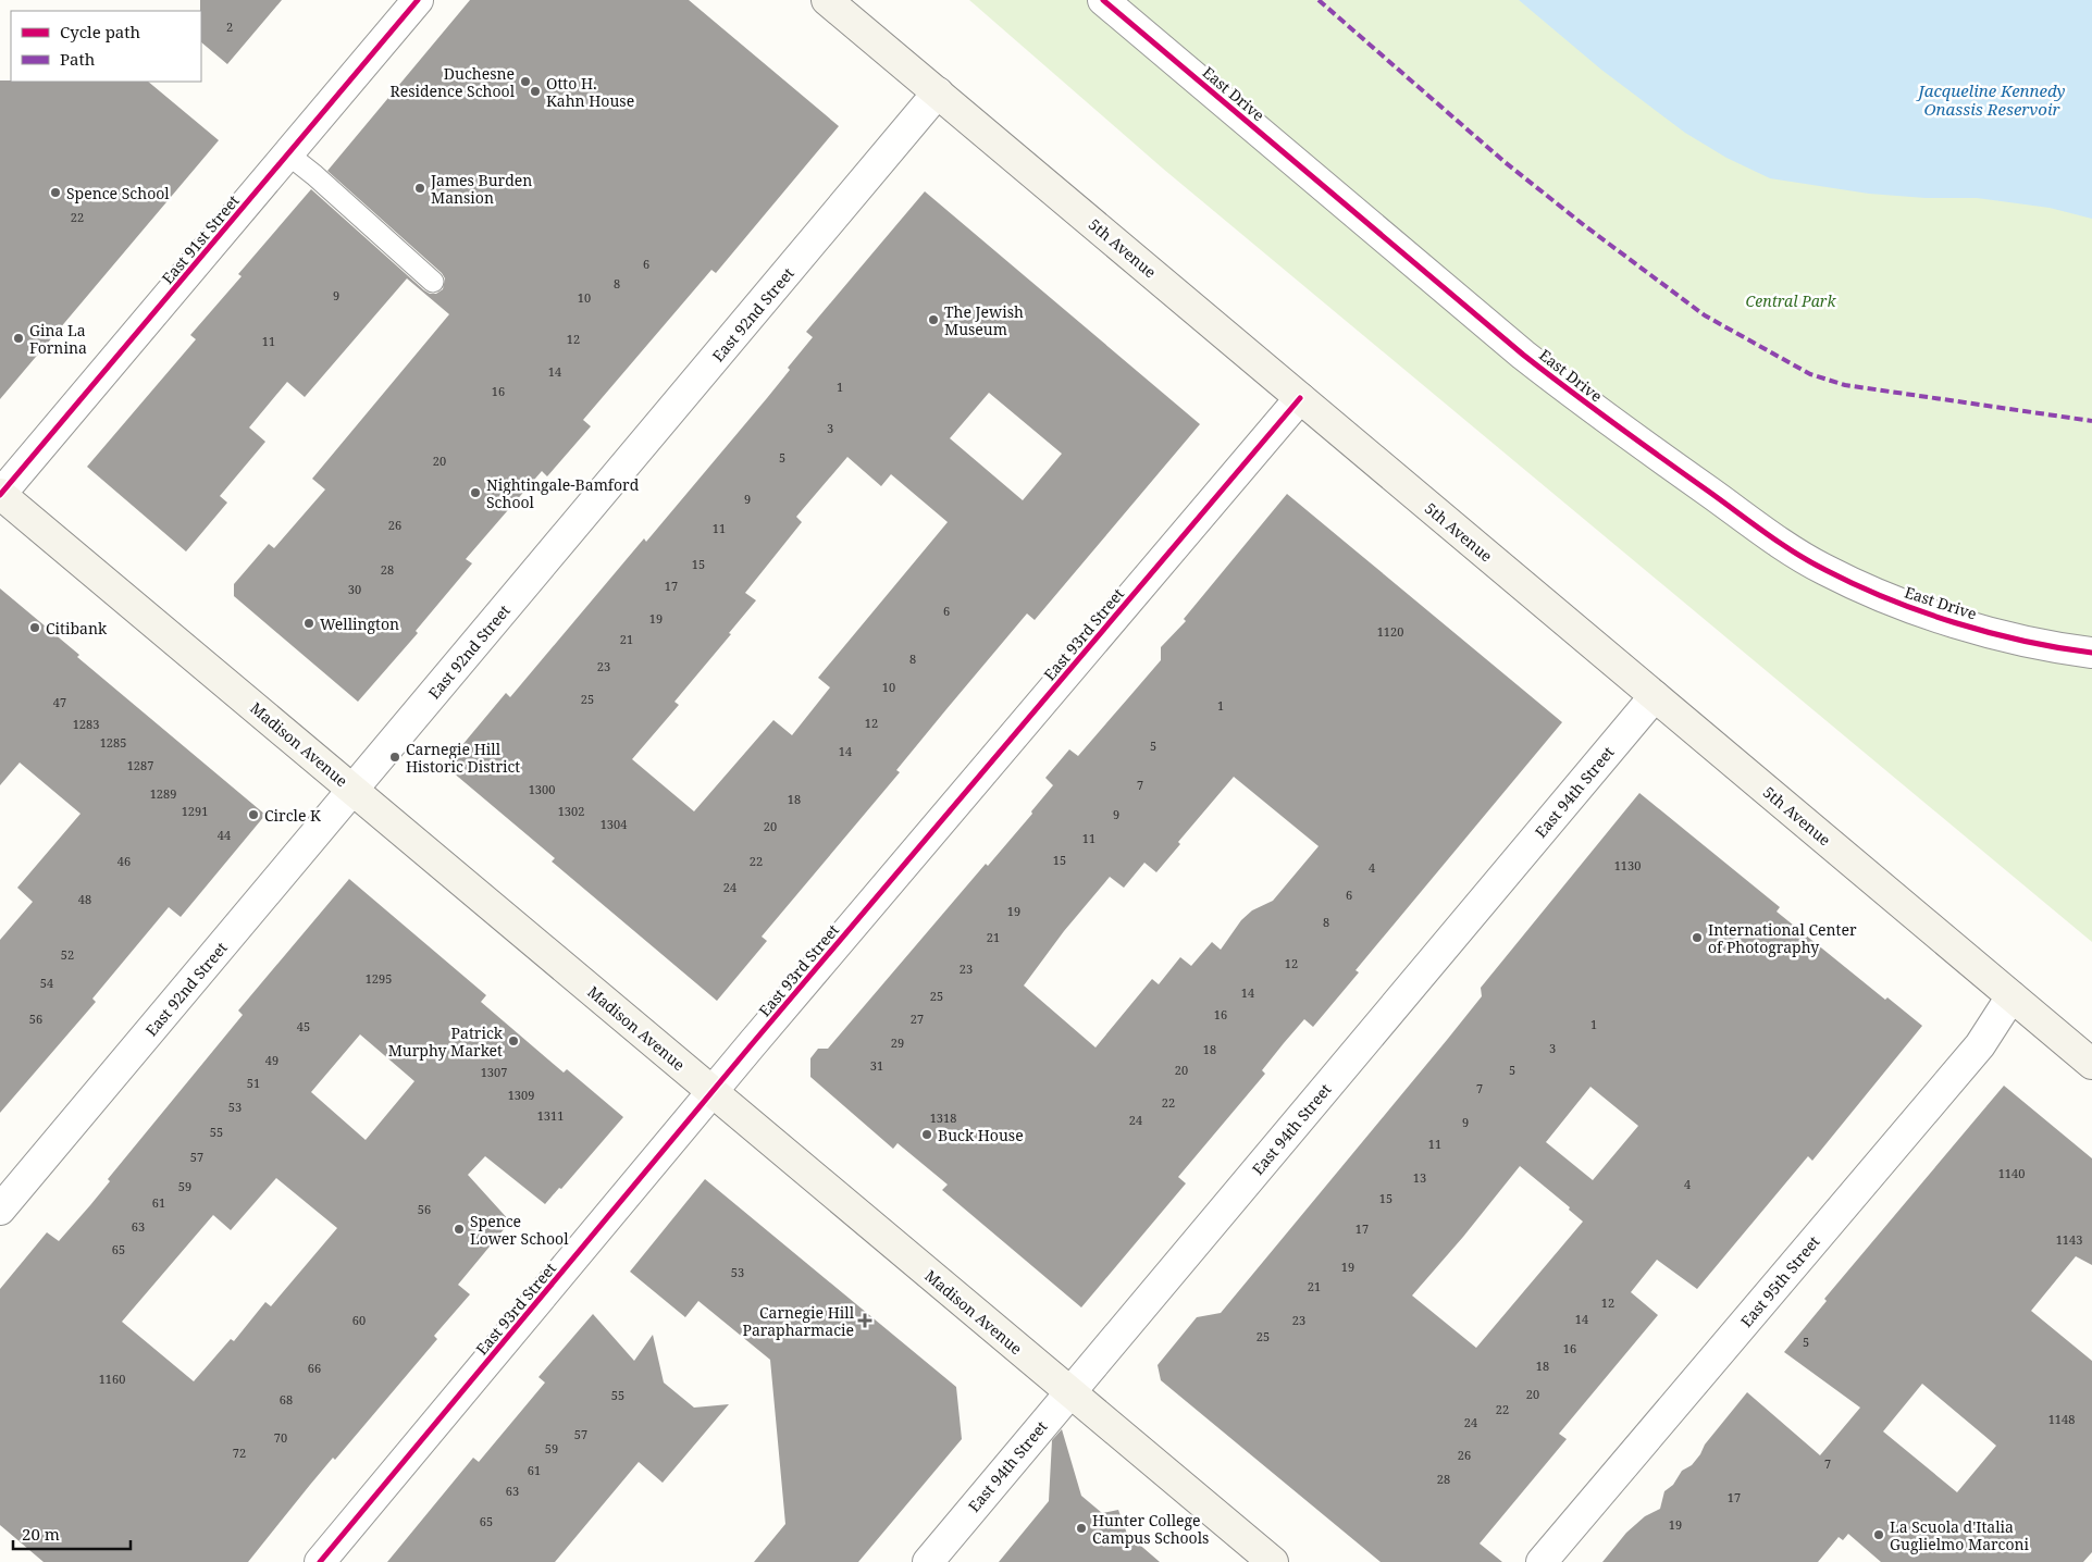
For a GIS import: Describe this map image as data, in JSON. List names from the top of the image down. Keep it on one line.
{"streets":{"main road":["5th Avenue","Madison Avenue"],"street":["East Drive","East 91st Street","East 92nd Street","East 93rd Street","East 94th Street","East 95th Street"]},"crossings":[["East 91st Street","Madison Avenue"],["5th Avenue","East 92nd Street"],["5th Avenue","East 93rd Street"],["5th Avenue","East 94th Street"],["5th Avenue","East 95th Street"],["East 92nd Street","Madison Avenue"],["East 93rd Street","Madison Avenue"],["Madison Avenue","East 94th Street"]],"water":["Jacqueline Kennedy Onassis Reservoir"],"parks":["Central Park"],"places":{"other":["Duchesne Residence School","Otto H. Kahn House","James Burden Mansion","Spence School","The Jewish Museum","Gina La Fornina","Nightingale-Bamford School","Wellington","Citibank","Carnegie Hill Historic District","Circle K","International Center of Photography","Patrick Murphy Market","Buck House","Spence Lower School","Hunter College Campus Schools","La Scuola d'Italia Guglielmo Marconi"],"health":["Carnegie Hill Parapharmacie"]},"house_numbers":["2","22","6","8","9","10","12","11","14","1","16","3","5","20","9","26","11","15","28","17","30","6","19","1120","21","8","23","10","25","47","1","12","1283","1285","5","14","1287","7","1300","1289","18","1291","1302","9","1304","20","44","11","15","46","22","1130","4","24","6","48","19","8","21","52","12","23","1295","54","14","25","16","56","27","1","45","29","3","18","49","31","20","5","1307","51","7","1309","22","53","1311","1318","24","9","55","11","57","1140","13","4","59","15","61","56","63","17","1143","65","19","53","21","12","14","60","23","25","5","16","18","66","1160","20","55","68","22","1148","24","57","70","59","72","26","7","61","28","63","17","65","19"],"legend":["Cycle path","Path"],"scale_bar":"20 m"}
